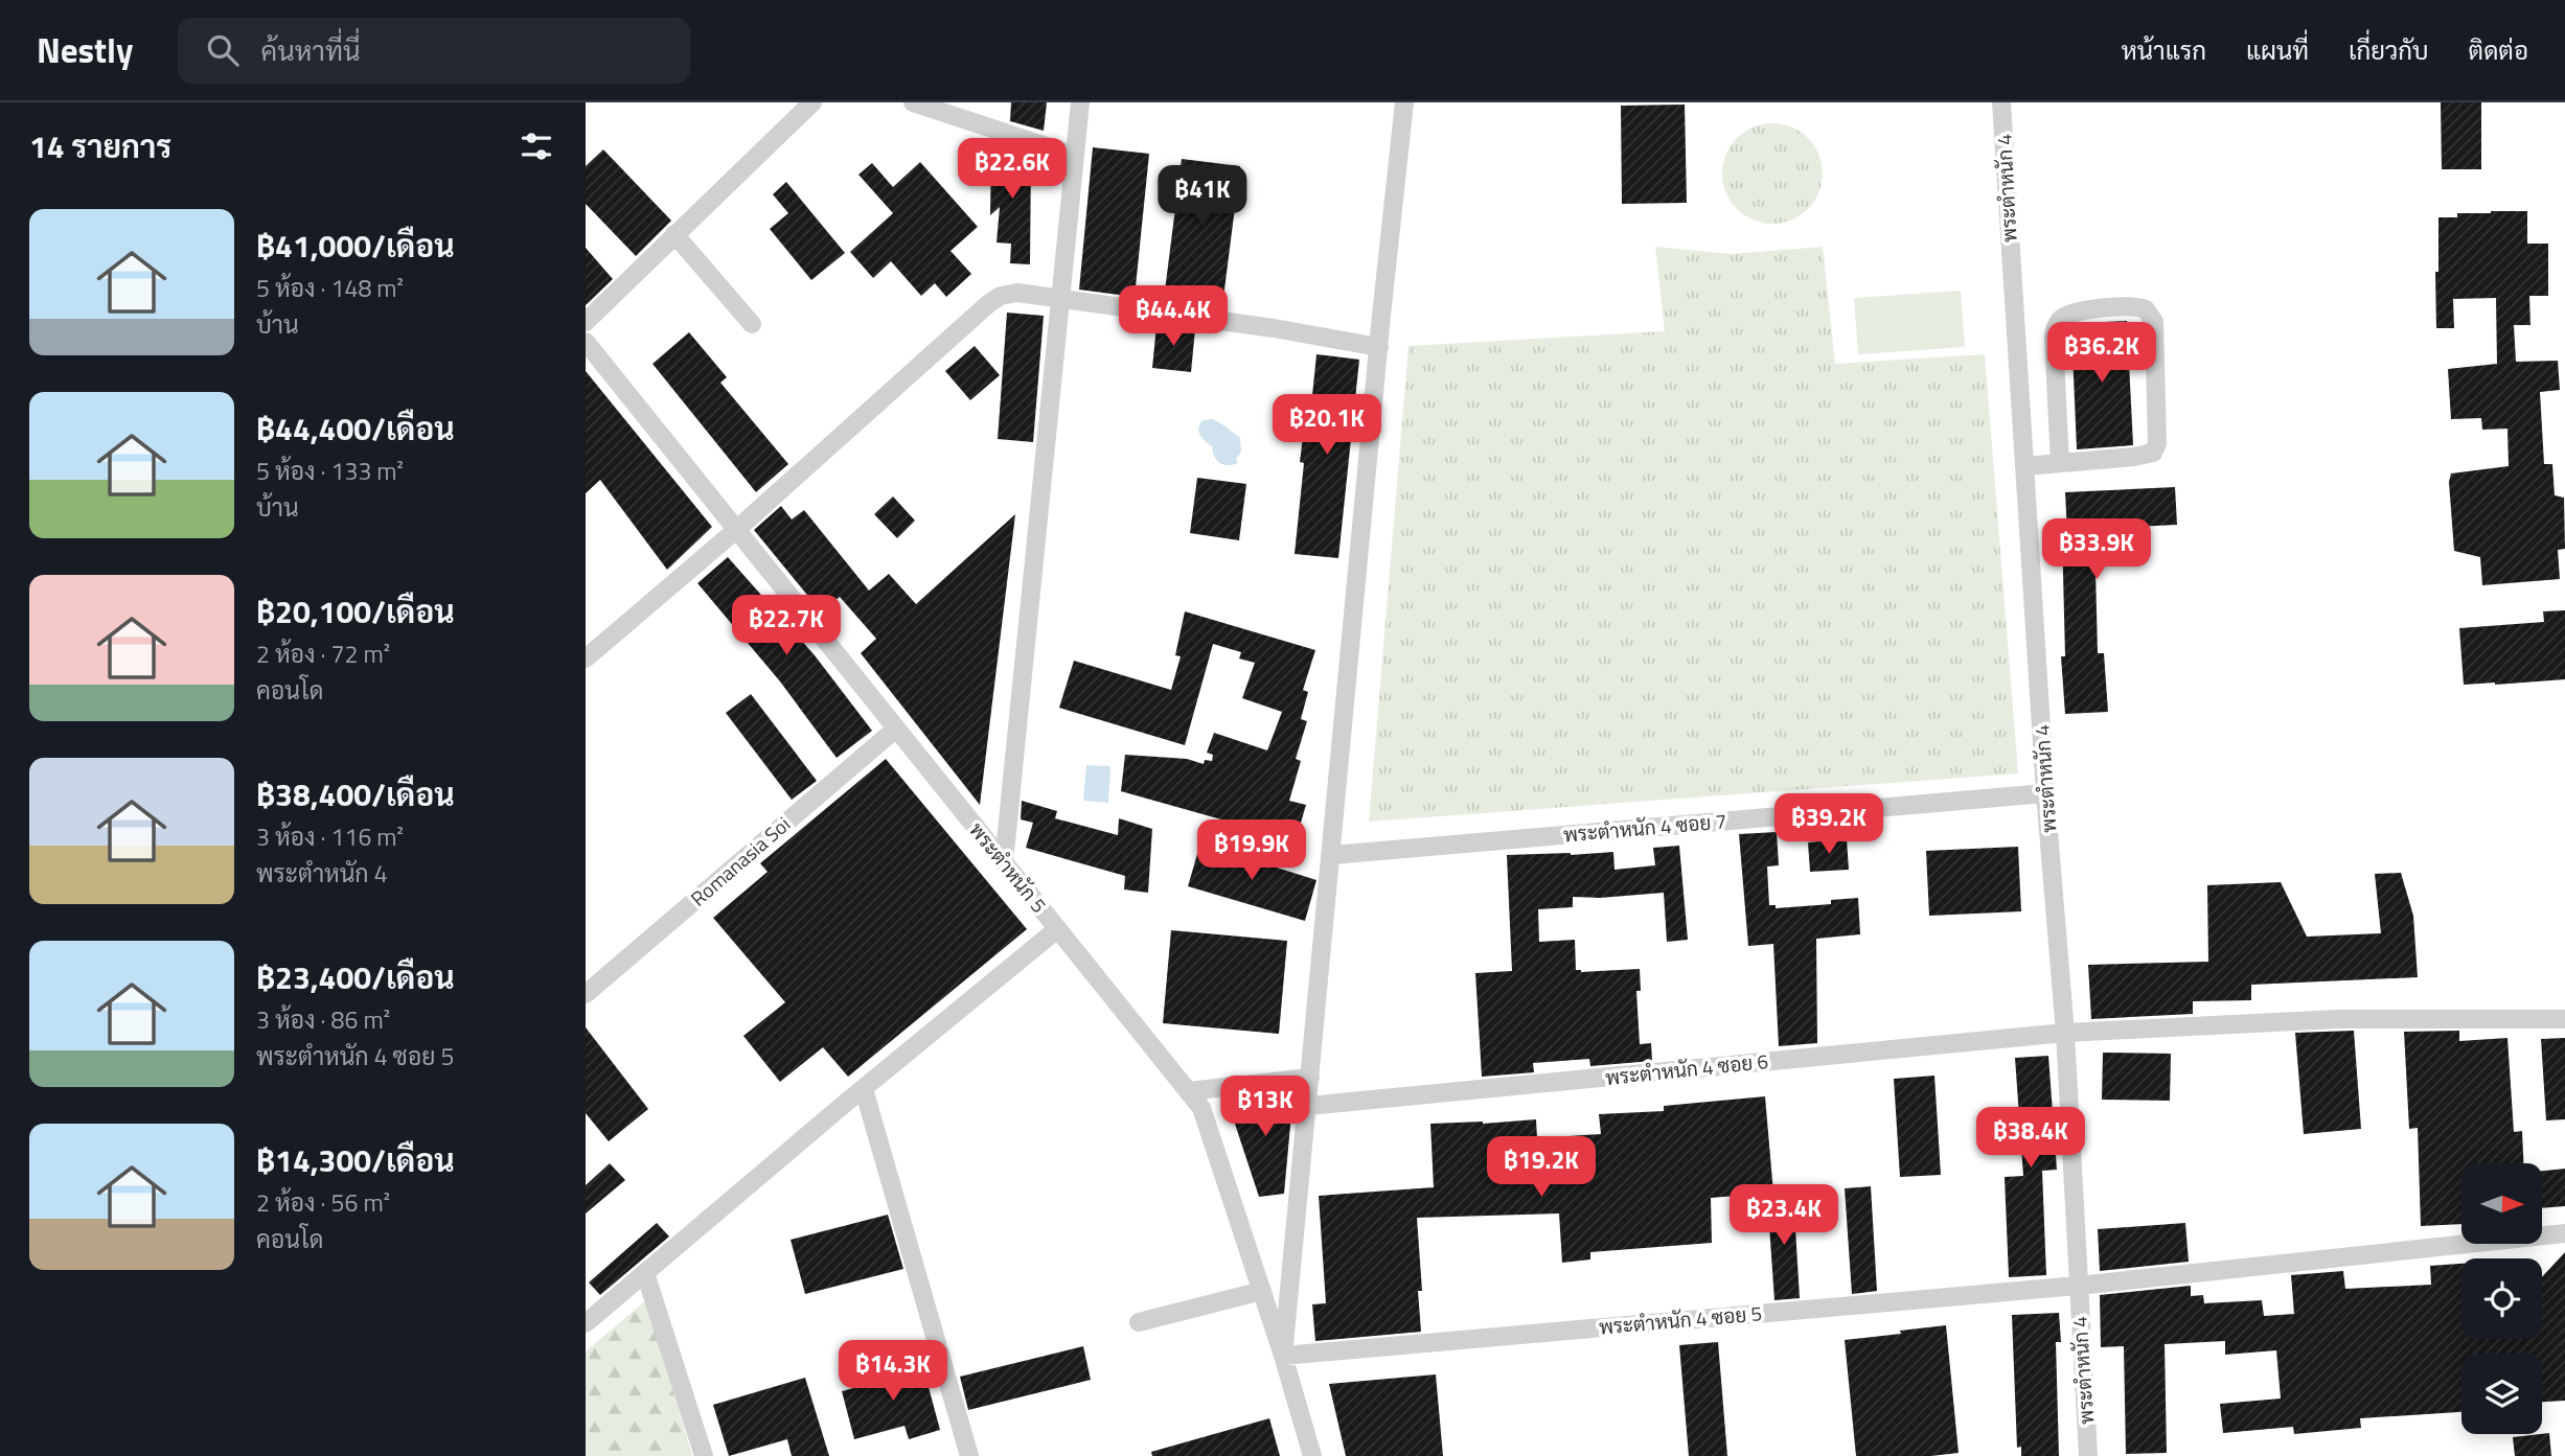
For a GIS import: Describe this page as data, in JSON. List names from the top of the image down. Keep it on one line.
{"streets":{"street":["พระตำหนัก 4","พระตำหนัก 4 ซอย 7","Romanasia Soi","พระตำหนัก 5","พระตำหนัก 4 ซอย 6","พระตำหนัก 4 ซอย 5"]},"crossings":[["พระตำหนัก 4","พระตำหนัก 4 ซอย 7"],["พระตำหนัก 4","พระตำหนัก 4 ซอย 6"],["พระตำหนัก 4","พระตำหนัก 4 ซอย 5"],["Romanasia Soi","พระตำหนัก 5"],["พระตำหนัก 5","พระตำหนัก 4 ซอย 5"]],"north":"right","page":{"header":"Nestly","search":"ค้นหาที่นี่","nav":["หน้าแรก","แผนที่","เกี่ยวกับ","ติดต่อ"],"heading":"14 รายการ","price":["฿22.6K","฿41K","฿44.4K","฿36.2K","฿20.1K","฿33.9K","฿22.7K","฿39.2K","฿19.9K","฿13K","฿38.4K","฿19.2K","฿23.4K","฿14.3K"],"list":[{"name":"฿41,000/เดือน","note":"5 ห้อง · 148 m² · บ้าน"},{"name":"฿44,400/เดือน","note":"5 ห้อง · 133 m² · บ้าน"},{"name":"฿20,100/เดือน","note":"2 ห้อง · 72 m² · คอนโด"},{"name":"฿38,400/เดือน","note":"3 ห้อง · 116 m² · พระตำหนัก 4"},{"name":"฿23,400/เดือน","note":"3 ห้อง · 86 m² · พระตำหนัก 4 ซอย 5"},{"name":"฿14,300/เดือน","note":"2 ห้อง · 56 m² · คอนโด"}]}}
